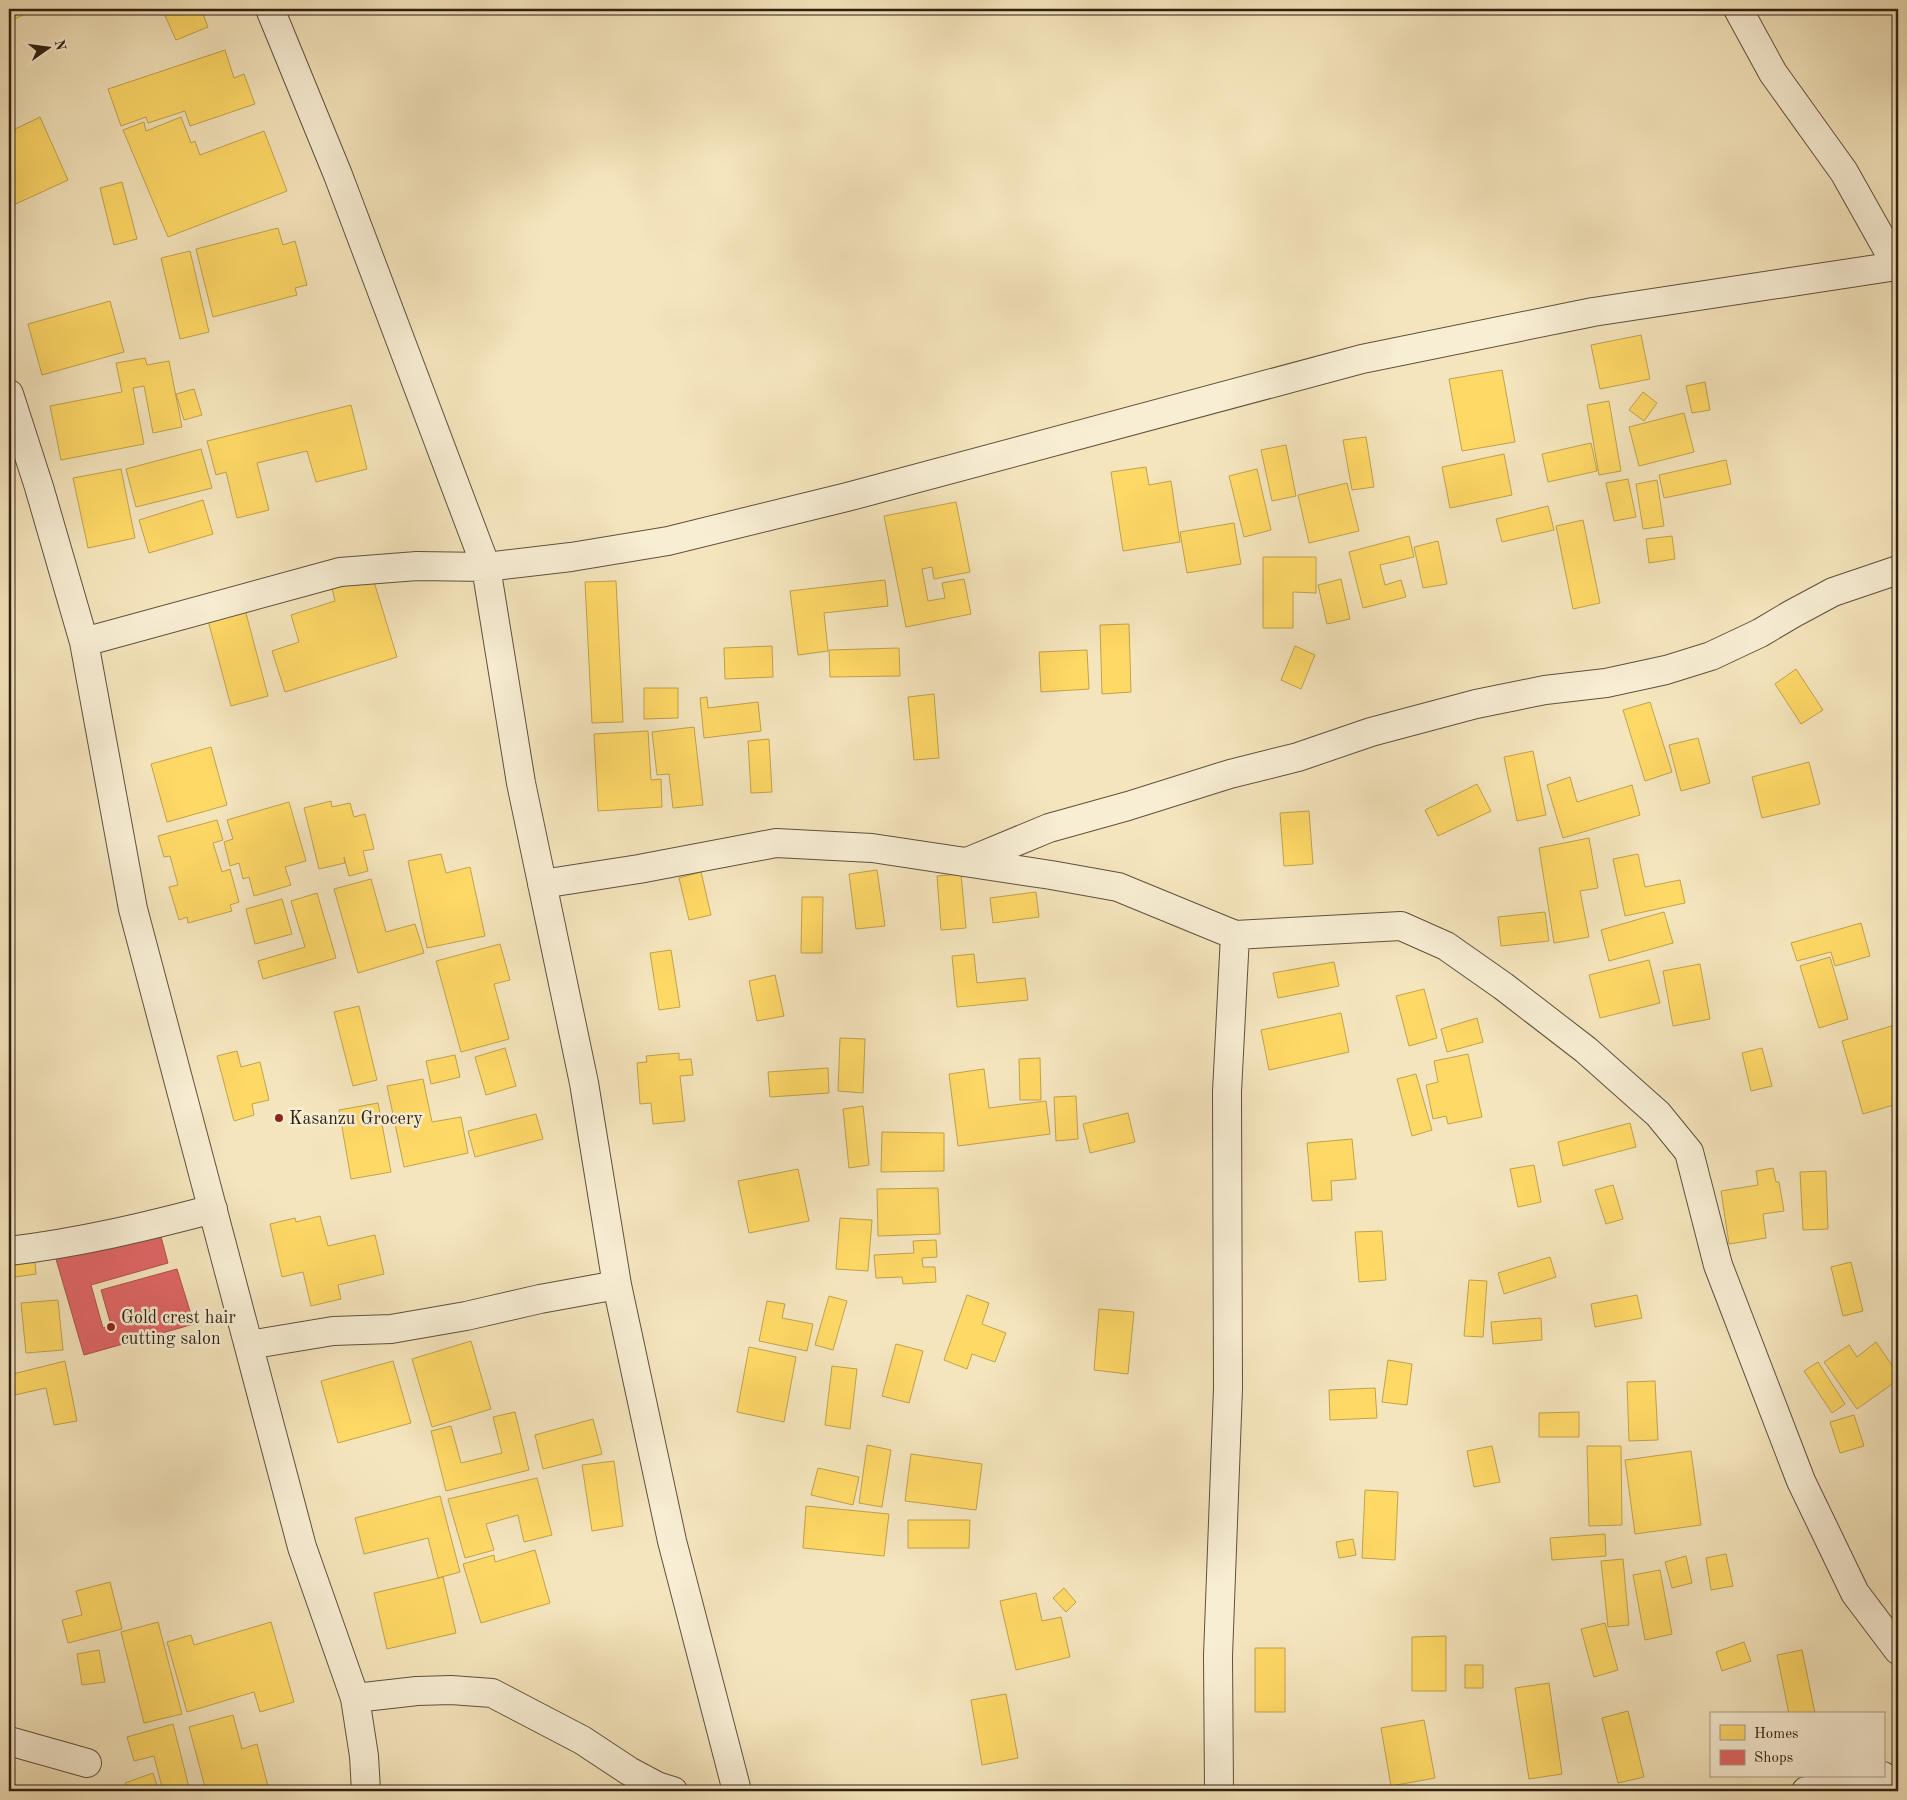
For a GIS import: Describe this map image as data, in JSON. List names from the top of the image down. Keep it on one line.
{"places":["Kasanzu Grocery","Gold crest hair cutting salon"],"legend":["Homes","Shops"],"north":"right"}
